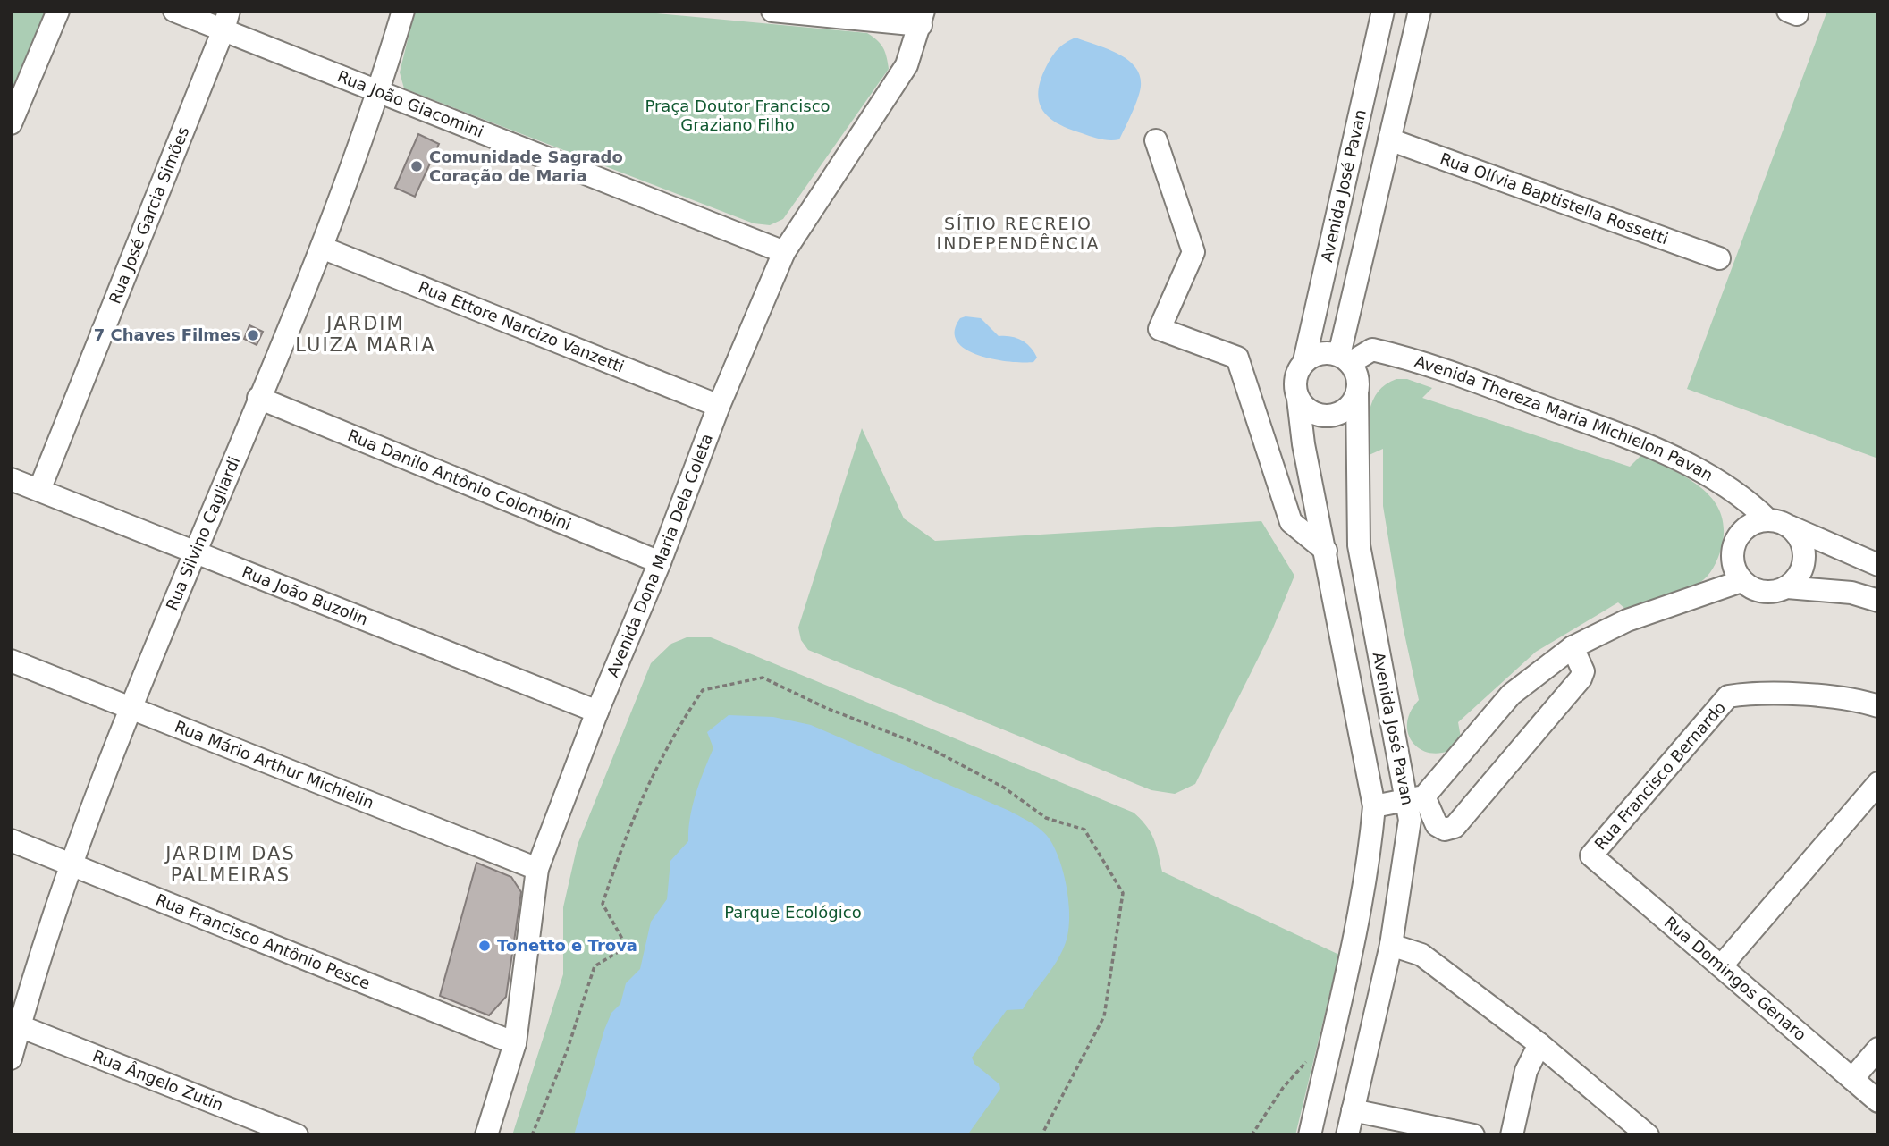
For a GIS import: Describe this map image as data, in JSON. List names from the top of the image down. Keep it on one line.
{"streets":{"street":["Rua João Giacomini","Avenida José Pavan","Rua Olívia Baptistella Rossetti","Rua José Garcia Simões","Rua Ettore Narcizo Vanzetti","Avenida Thereza Maria Michielon Pavan","Rua Danilo Antônio Colombini","Rua Silvino Cagliardi","Avenida Dona Maria Dela Coleta","Rua João Buzolin","Rua Mário Arthur Michielin","Rua Francisco Bernardo","Rua Francisco Antônio Pesce","Rua Domingos Genaro","Rua Ângelo Zutin"]},"crossings":[["Rua João Giacomini","Rua José Garcia Simões"],["Rua João Giacomini","Rua Silvino Cagliardi"],["Rua João Giacomini","Avenida Dona Maria Dela Coleta"],["Avenida José Pavan","Rua Olívia Baptistella Rossetti"],["Avenida José Pavan","Avenida Thereza Maria Michielon Pavan"],["Rua José Garcia Simões","Rua João Buzolin"],["Rua Ettore Narcizo Vanzetti","Rua Silvino Cagliardi"],["Rua Ettore Narcizo Vanzetti","Avenida Dona Maria Dela Coleta"],["Rua Danilo Antônio Colombini","Rua Silvino Cagliardi"],["Rua Danilo Antônio Colombini","Avenida Dona Maria Dela Coleta"],["Rua Silvino Cagliardi","Rua João Buzolin"],["Rua Silvino Cagliardi","Rua Mário Arthur Michielin"],["Rua Silvino Cagliardi","Rua Francisco Antônio Pesce"],["Rua Silvino Cagliardi","Rua Ângelo Zutin"],["Avenida Dona Maria Dela Coleta","Rua João Buzolin"],["Avenida Dona Maria Dela Coleta","Rua Mário Arthur Michielin"],["Avenida Dona Maria Dela Coleta","Rua Francisco Antônio Pesce"],["Rua Francisco Bernardo","Rua Domingos Genaro"]],"districts":["SÍTIO RECREIO INDEPENDÊNCIA","JARDIM LUIZA MARIA","JARDIM DAS PALMEIRAS"],"parks":["Praça Doutor Francisco Graziano Filho","Parque Ecológico"],"places":["Comunidade Sagrado Coração de Maria","7 Chaves Filmes","Tonetto e Trova"]}
